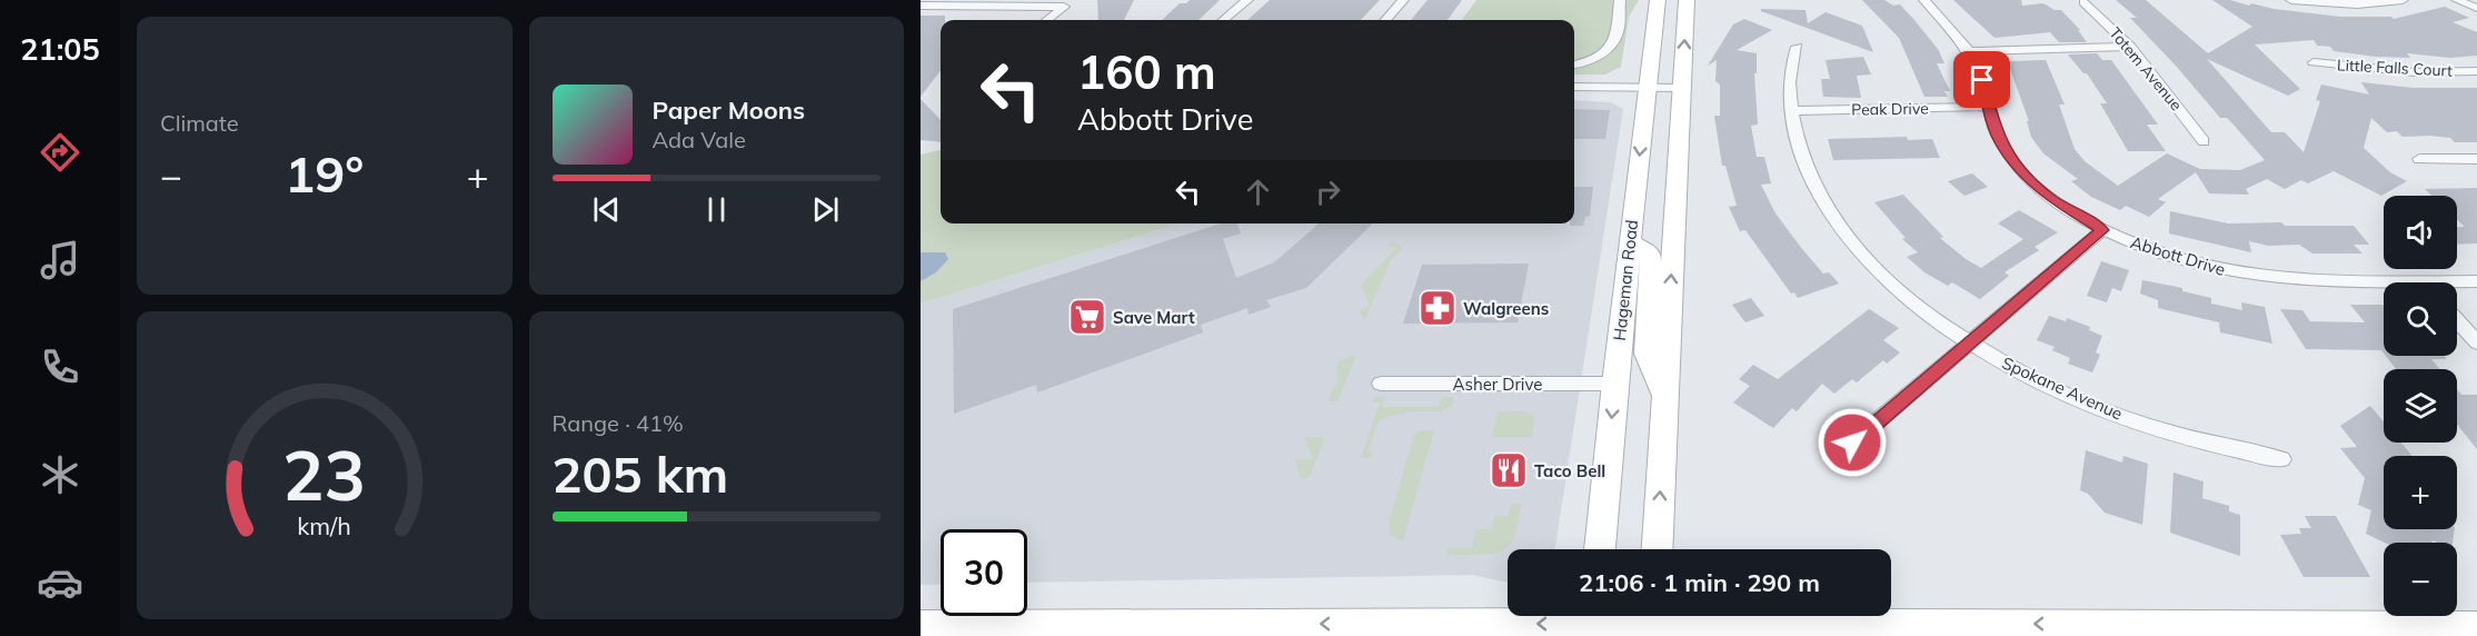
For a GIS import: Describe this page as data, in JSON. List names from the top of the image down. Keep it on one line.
{"streets":{"main road":["Hageman Road"],"street":["Little Falls Court","Totem Avenue","Peak Drive","Abbott Drive","Asher Drive","Spokane Avenue"]},"crossings":[["Peak Drive","Abbott Drive"],["Peak Drive","Spokane Avenue"],["Hageman Road","Asher Drive"]],"places":{"pharmacy":["Walgreens"],"supermarket":["Save Mart"],"restaurant":["Taco Bell"]},"page":{"tabs":"21:05","tile":["Climate",["Range · 41%","205 km"]],"turn":["160 m","Abbott Drive"],"song":["Paper Moons","Ada Vale"],"heat":["−","19°","+"],"map_buttons":["+","−"],"limit":"30","trip":"21:06 · 1 min · 290 m","gauge":["23","km/h"]}}
